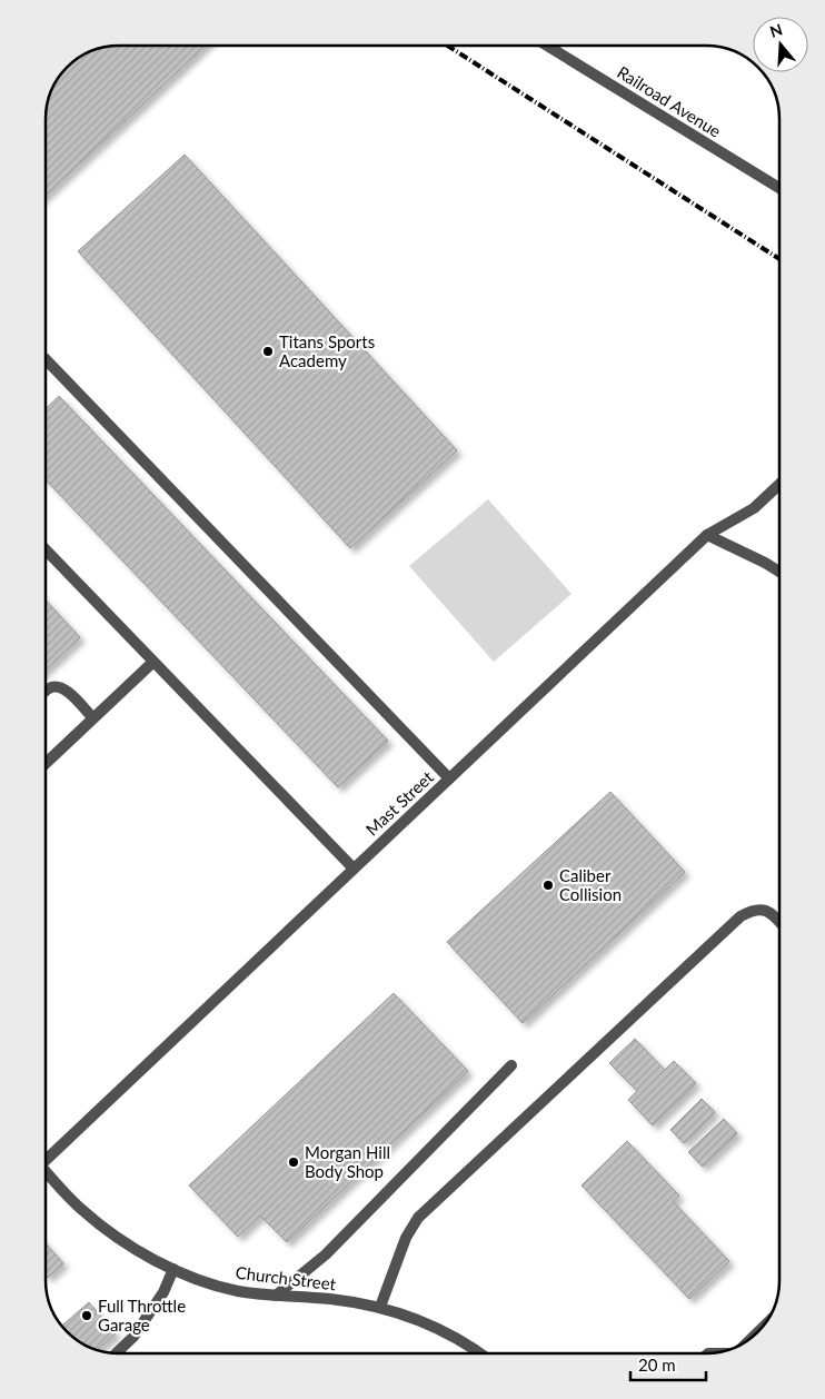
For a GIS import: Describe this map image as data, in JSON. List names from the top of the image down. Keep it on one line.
{"streets":{"street":["Railroad Avenue","Mast Street","Church Street"]},"places":["Titans Sports Academy","Caliber Collision","Morgan Hill Body Shop","Full Throttle Garage"],"scale_bar":"20 m","north":"top"}
